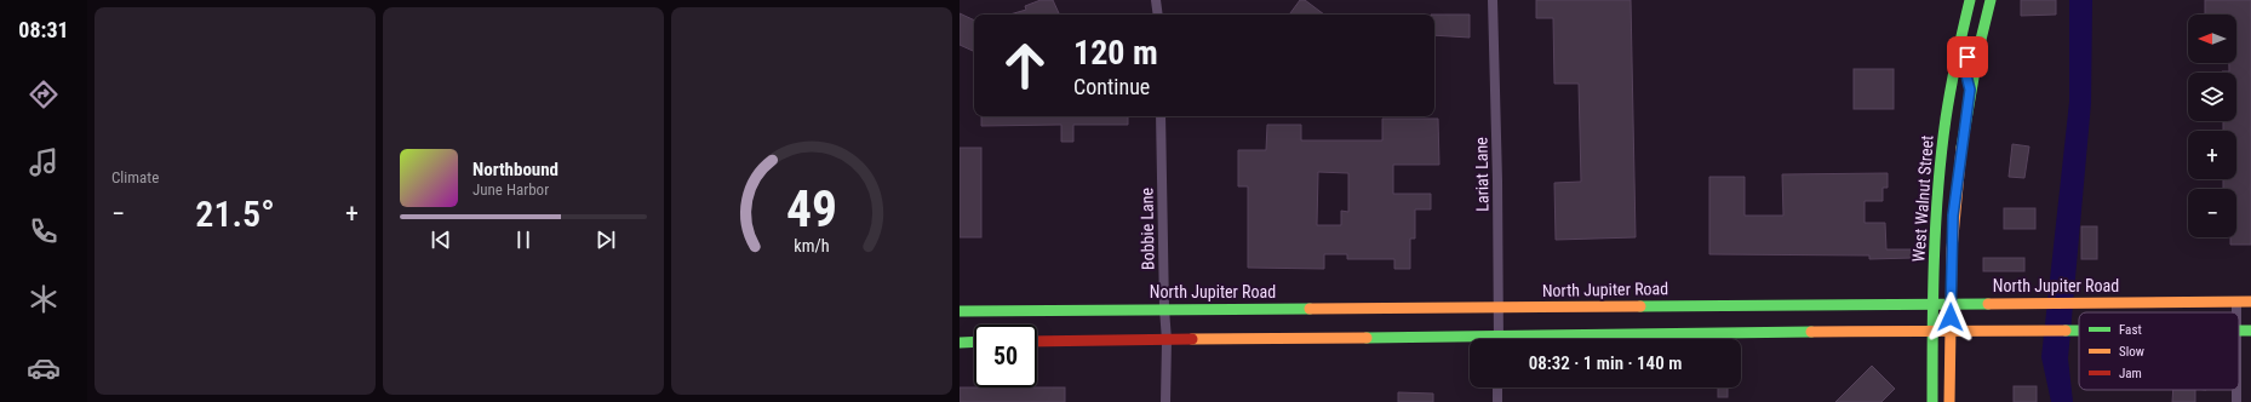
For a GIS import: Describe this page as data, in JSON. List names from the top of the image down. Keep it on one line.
{"streets":{"main road":["West Walnut Street","North Jupiter Road"],"street":["Lariat Lane","Bobbie Lane"]},"crossings":[["Lariat Lane","North Jupiter Road"],["West Walnut Street","North Jupiter Road"],["Bobbie Lane","North Jupiter Road"]],"legend":["Fast","Slow","Jam"],"north":"left","page":{"tabs":"08:31","tile":"Climate","map_buttons":["+","−"],"turn":["120 m","Continue"],"song":["Northbound","June Harbor"],"heat":["−","21.5°","+"],"limit":"50","trip":"08:32 · 1 min · 140 m","gauge":["49","km/h"]}}
